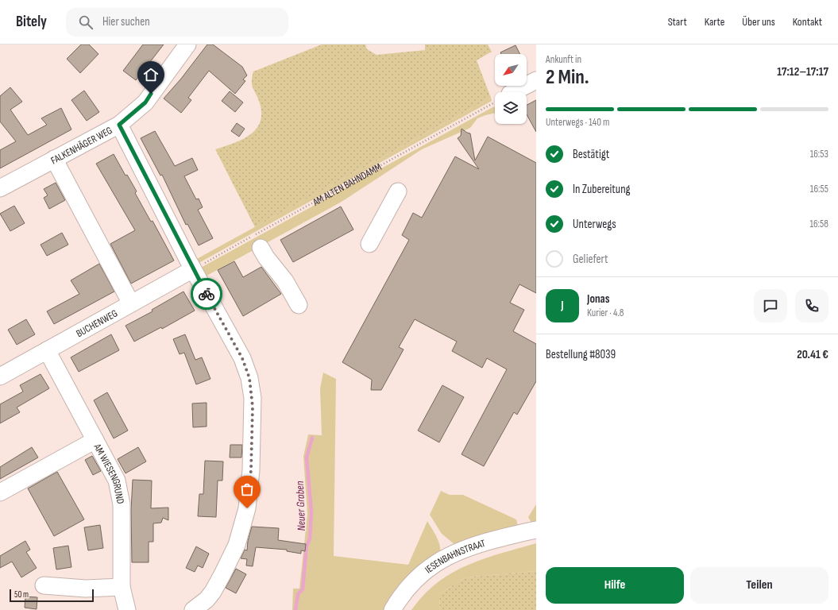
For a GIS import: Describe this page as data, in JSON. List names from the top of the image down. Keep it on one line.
{"streets":{"street":["FALKENHÄGER WEG","BUCHENWEG","AM WIESENGRUND","IESENBAHNSTRAAT"],"path":["AM ALTEN BAHNDAMM"]},"crossings":[["AM ALTEN BAHNDAMM","BUCHENWEG"],["BUCHENWEG","AM WIESENGRUND"]],"water":["Neuer Graben"],"scale_bar":"50 m","north":"bottom left","page":{"header":"Bitely","search":"Hier suchen","nav":["Start","Karte","Über uns","Kontakt"],"heading":["2 Min.","Ankunft in","17:12–17:17"],"panel":["Jonas","Kurier · 4.8","Bestellung #8039","20.41 €"],"bar":"Unterwegs · 140 m","list":[["Bestätigt","16:53"],["In Zubereitung","16:55"],["Unterwegs","16:58"],"Geliefert"],"round":"J","buttons":["Hilfe","Teilen"],"scale":"50 m"}}
